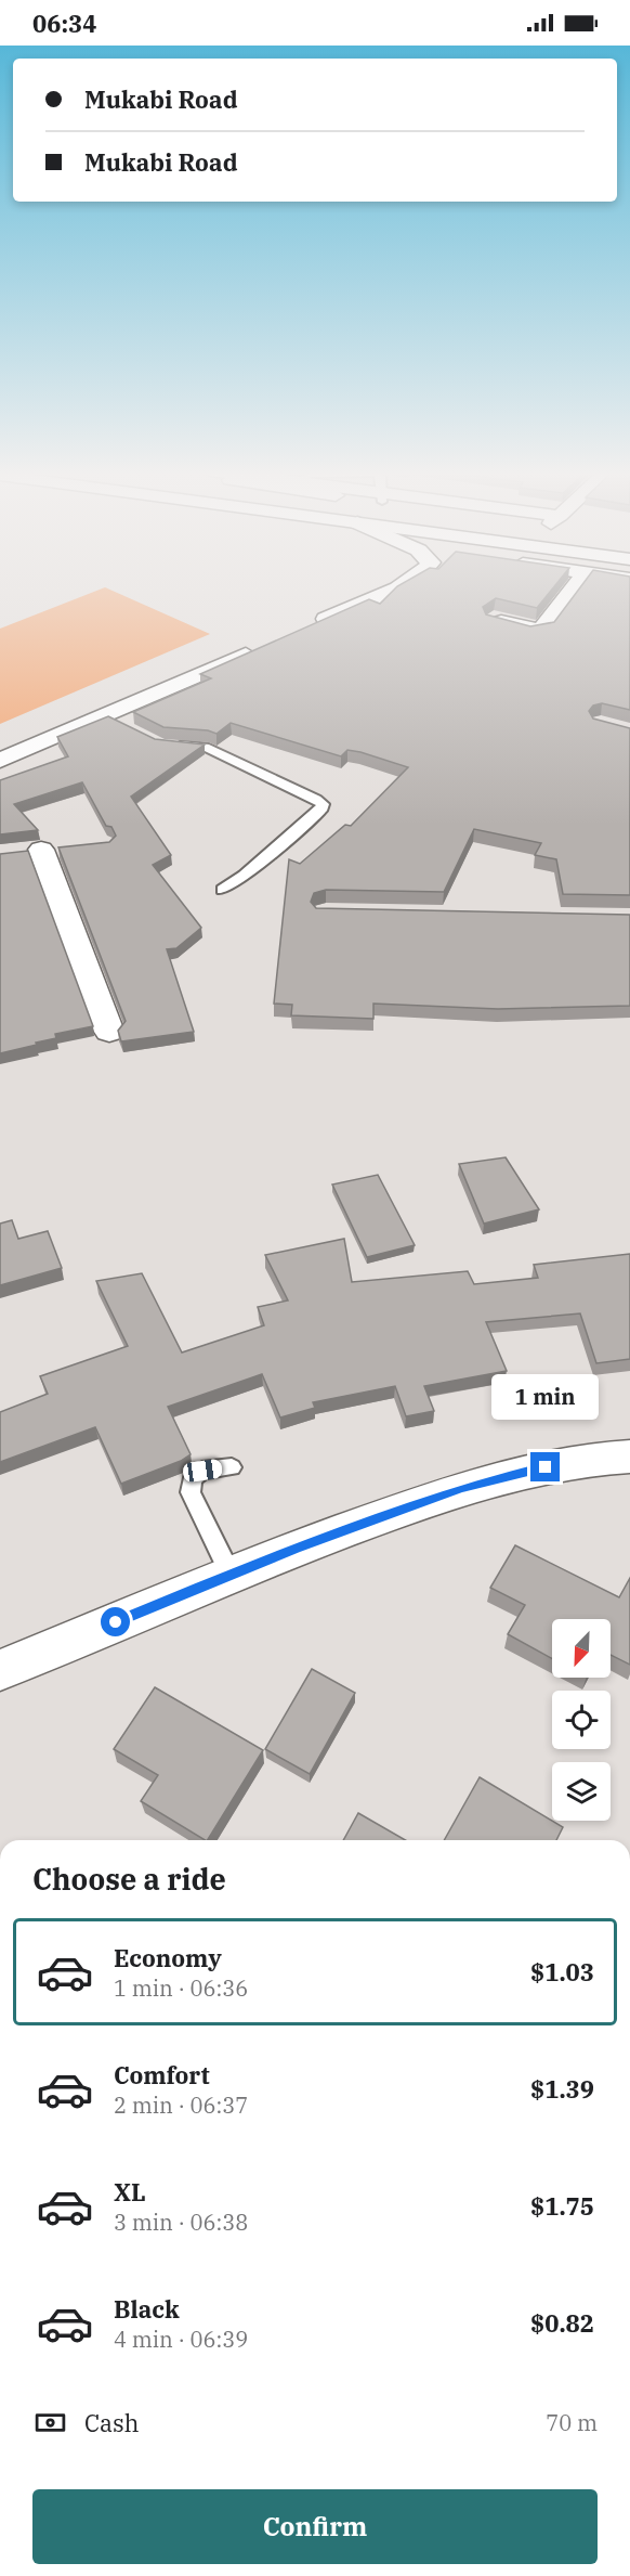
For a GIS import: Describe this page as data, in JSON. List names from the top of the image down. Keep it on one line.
{"north":"bottom left","page":{"status":"06:34","banner":["Mukabi Road","Mukabi Road"],"bubble":"1 min","heading":"Choose a ride","list":[{"name":"Economy","note":"1 min · 06:36","value":"$1.03"},{"name":"Comfort","note":"2 min · 06:37","value":"$1.39"},{"name":"XL","note":"3 min · 06:38","value":"$1.75"},{"name":"Black","note":"4 min · 06:39","value":"$0.82"}],"pay":["Cash","70 m"],"buttons":"Confirm"}}
